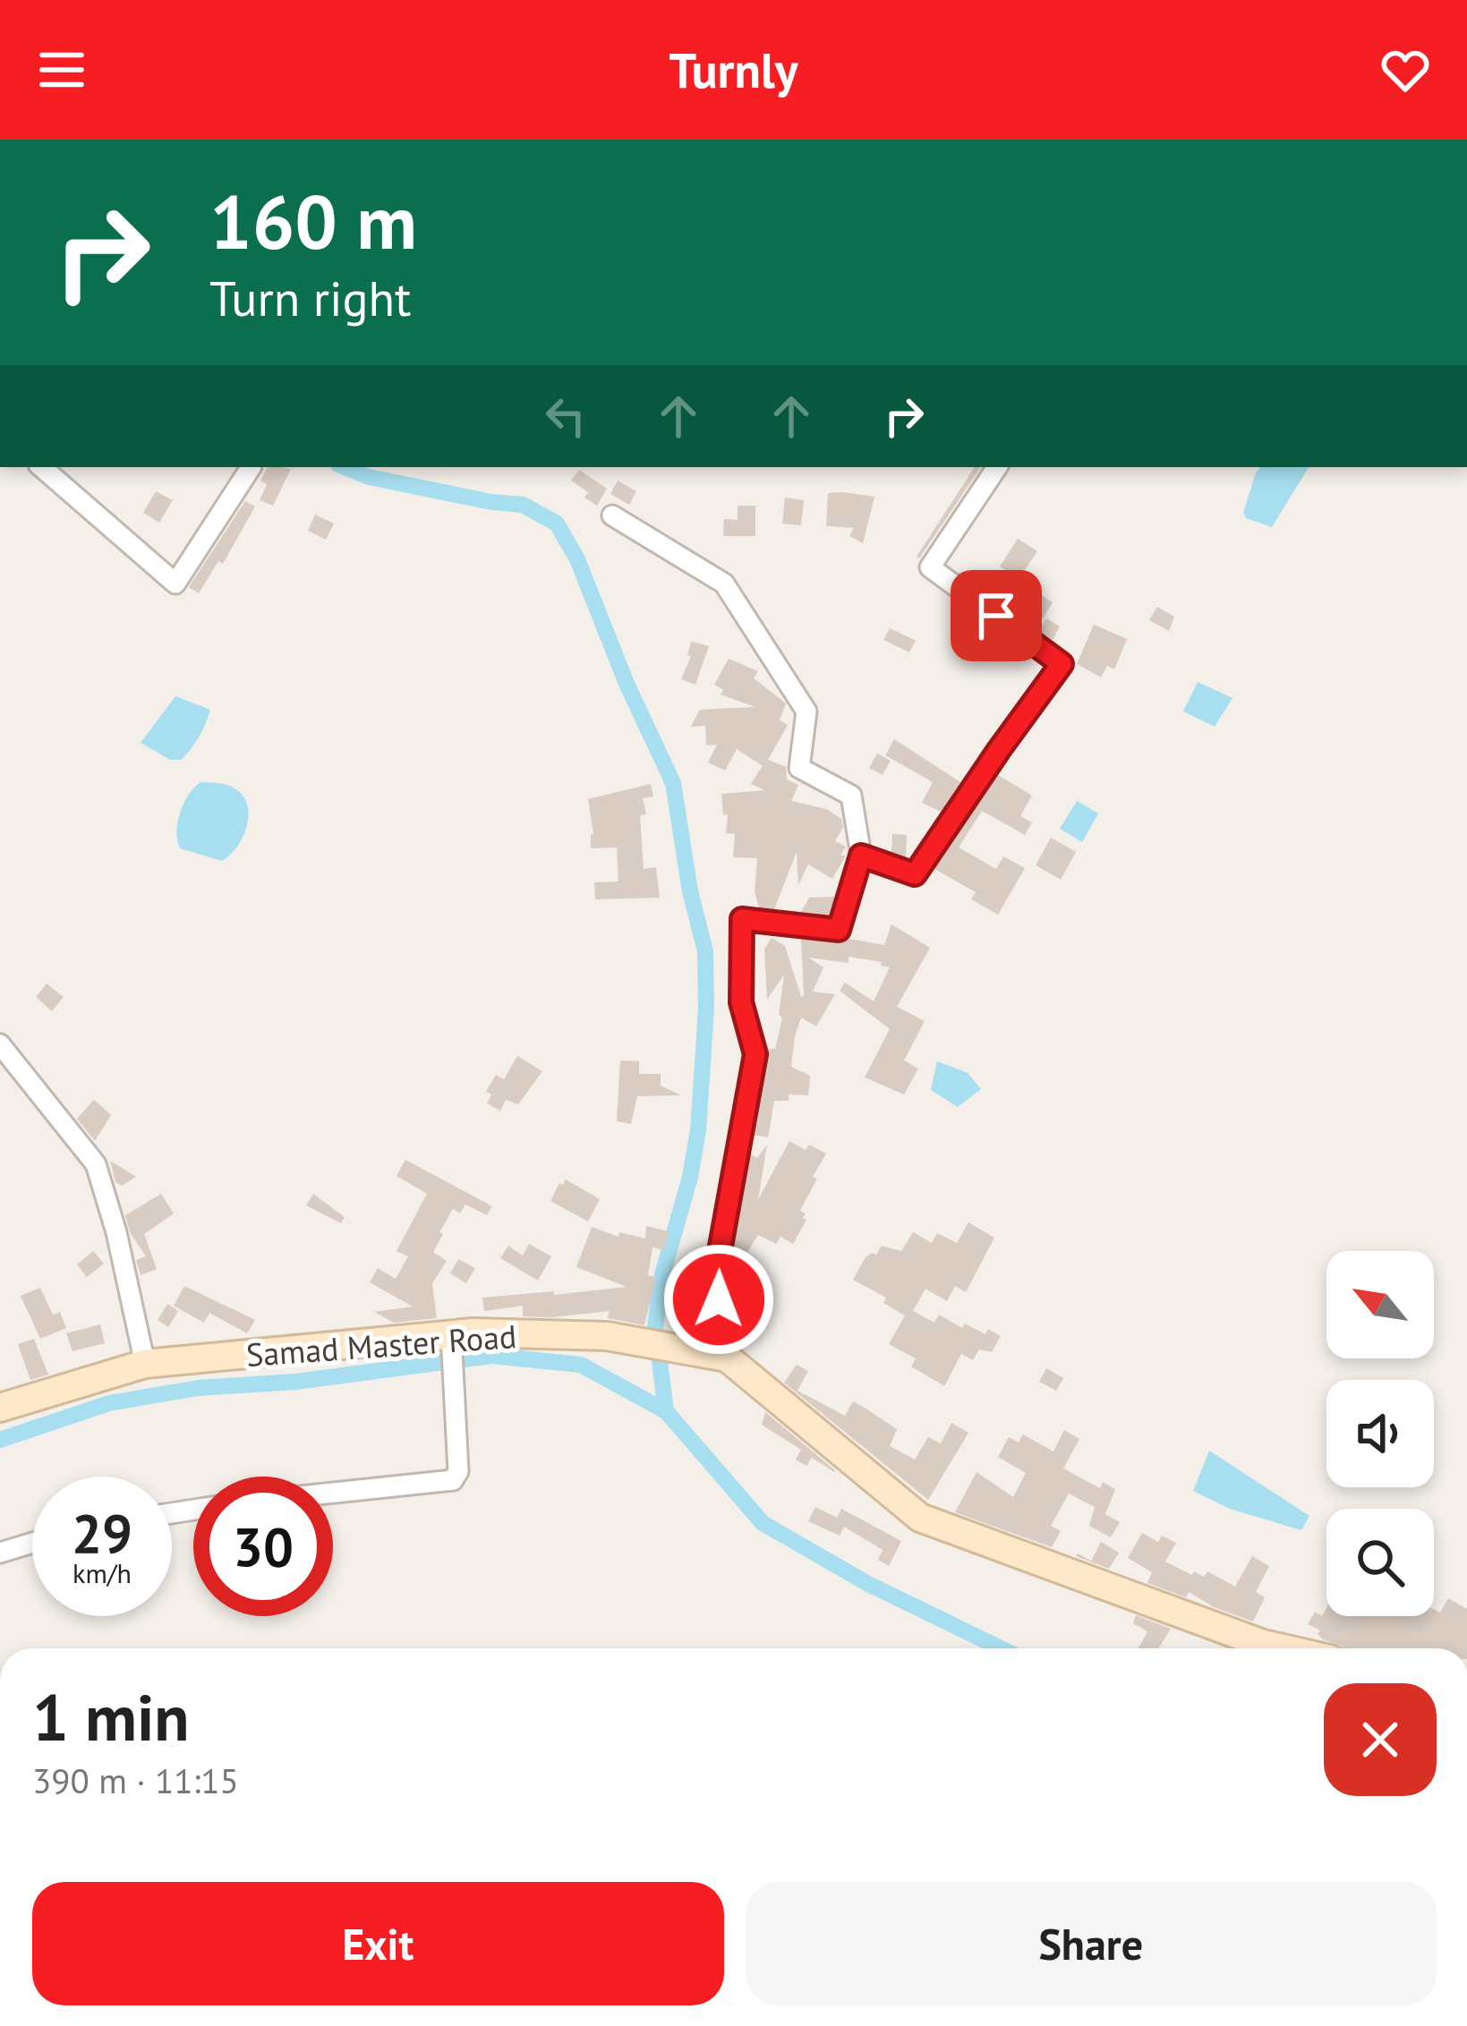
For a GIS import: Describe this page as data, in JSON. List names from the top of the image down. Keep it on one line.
{"streets":{"street":["Samad Master Road"]},"north":"top left","page":{"header":"Turnly","turn":["160 m","Turn right"],"speed":"29 km/h","limit":"30","heading":["1 min","390 m · 11:15"],"buttons":["Exit","Share"]}}
